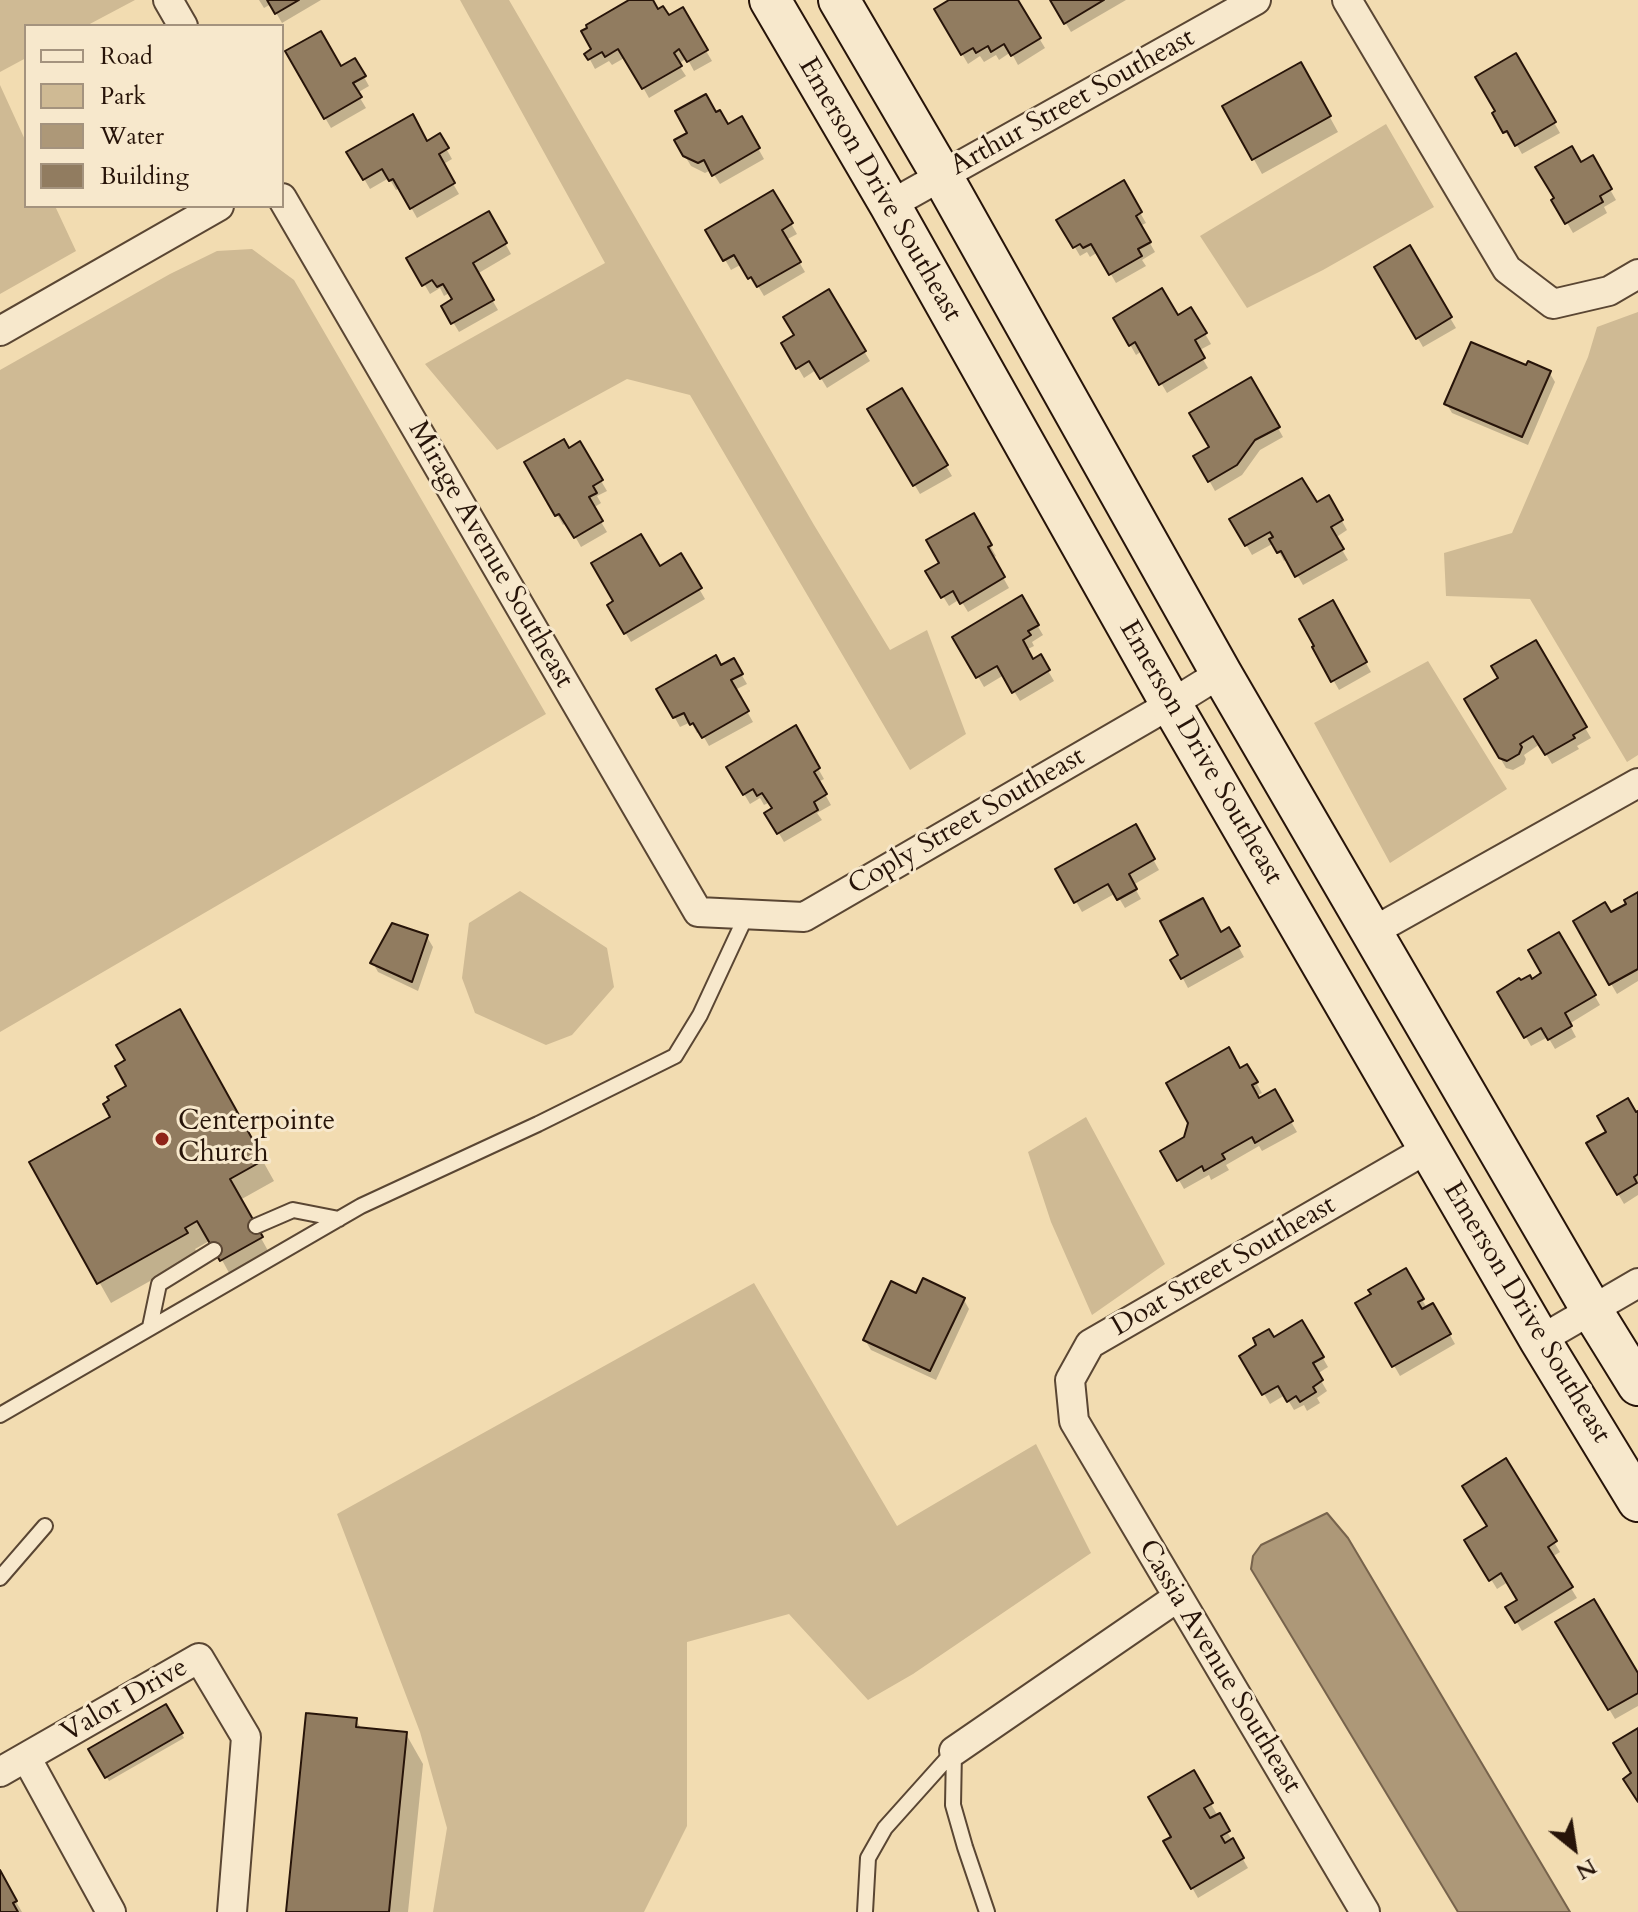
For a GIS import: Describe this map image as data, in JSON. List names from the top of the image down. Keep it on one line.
{"streets":{"street":["Arthur Street Southeast","Emerson Drive Southeast","Mirage Avenue Southeast","Coply Street Southeast","Doat Street Southeast","Cassia Avenue Southeast","Valor Drive"]},"crossings":[["Arthur Street Southeast","Emerson Drive Southeast"],["Emerson Drive Southeast","Coply Street Southeast"],["Emerson Drive Southeast","Doat Street Southeast"],["Mirage Avenue Southeast","Coply Street Southeast"],["Doat Street Southeast","Cassia Avenue Southeast"]],"places":["Centerpointe Church"],"legend":["Road","Park","Water","Building"],"north":"bottom right"}
